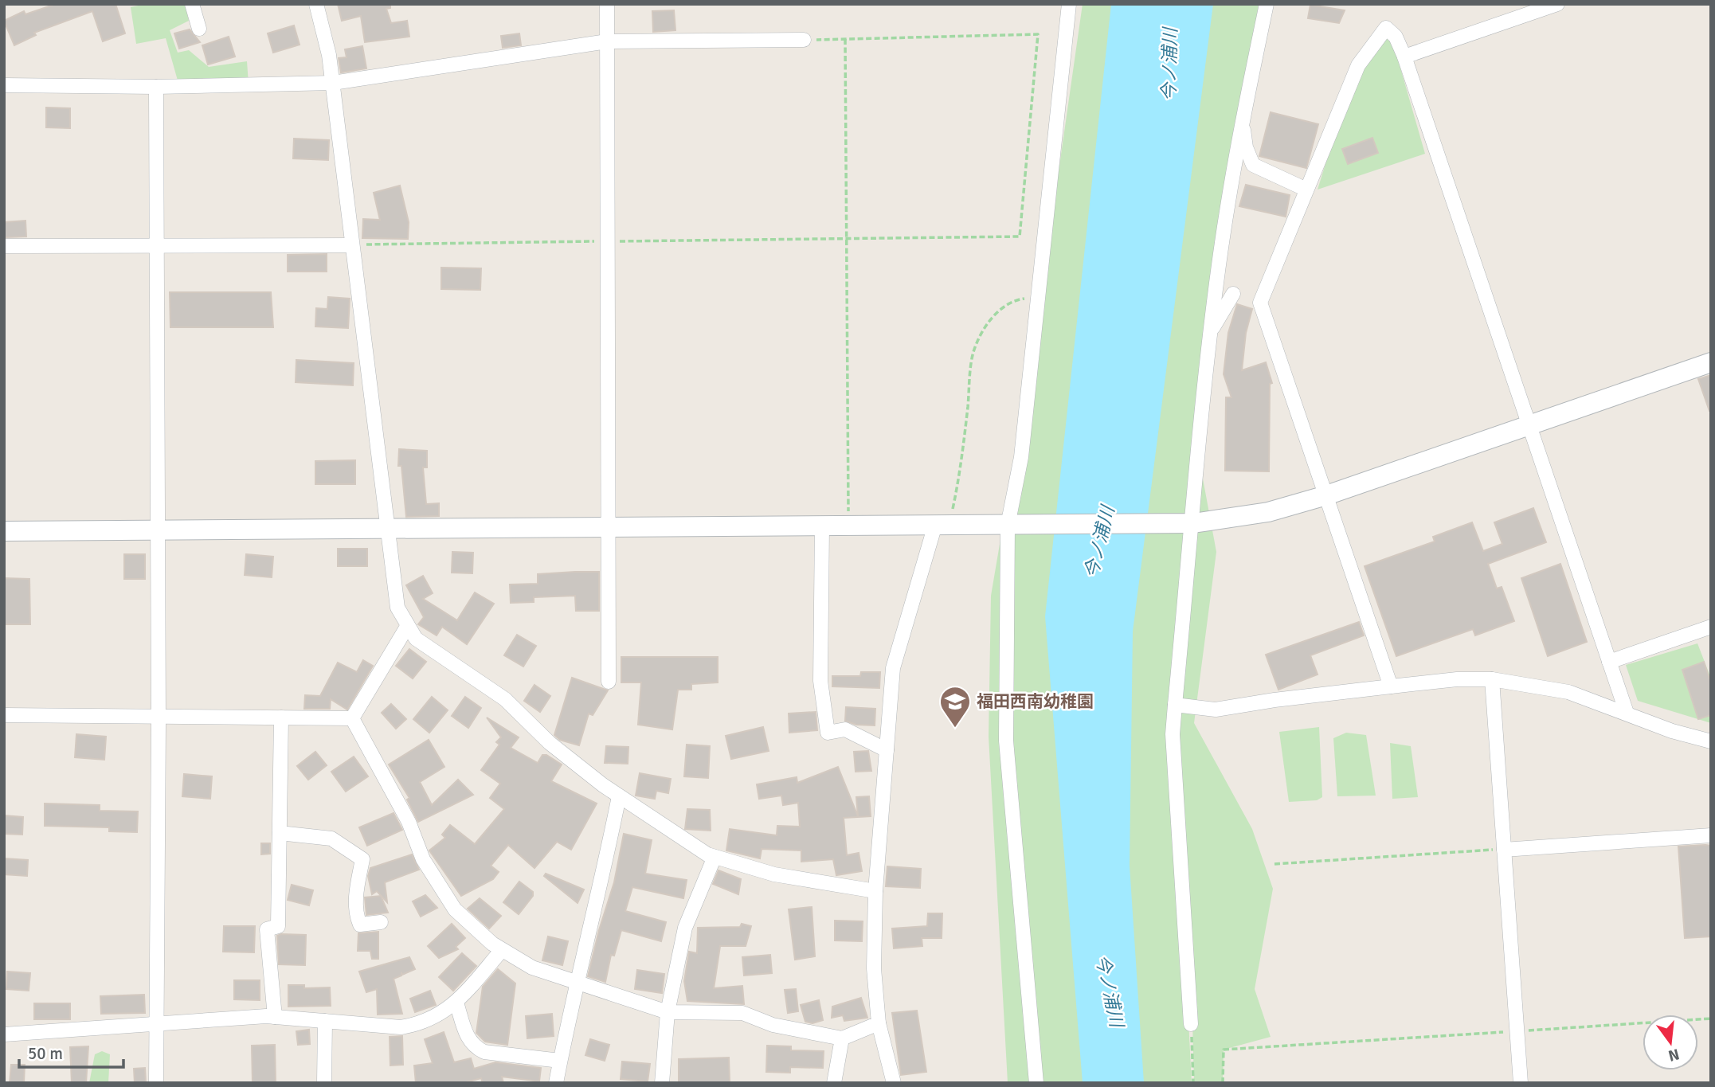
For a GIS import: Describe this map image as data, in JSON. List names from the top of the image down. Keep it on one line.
{"water":["今ノ浦川"],"places":{"school or university":["福田西南幼稚園"]},"scale_bar":"50 m","north":"bottom"}
